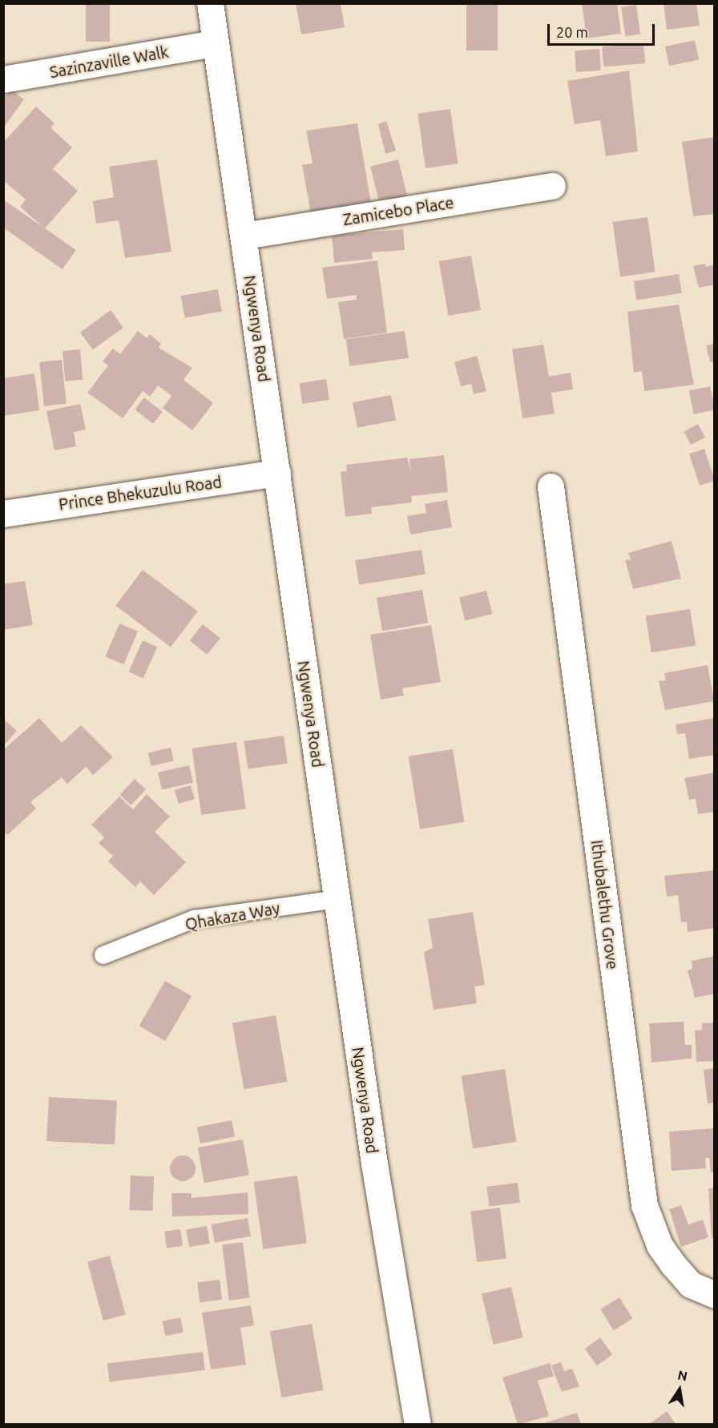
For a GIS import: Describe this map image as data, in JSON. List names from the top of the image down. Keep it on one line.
{"streets":{"street":["Sazinzaville Walk","Zamicebo Place","Ngwenya Road","Prince Bhekuzulu Road","Ithubalethu Grove"],"lane":["Qhakaza Way"]},"crossings":[["Sazinzaville Walk","Ngwenya Road"],["Zamicebo Place","Ngwenya Road"],["Ngwenya Road","Prince Bhekuzulu Road"],["Ngwenya Road","Qhakaza Way"]],"scale_bar":"20 m","north":"top"}
